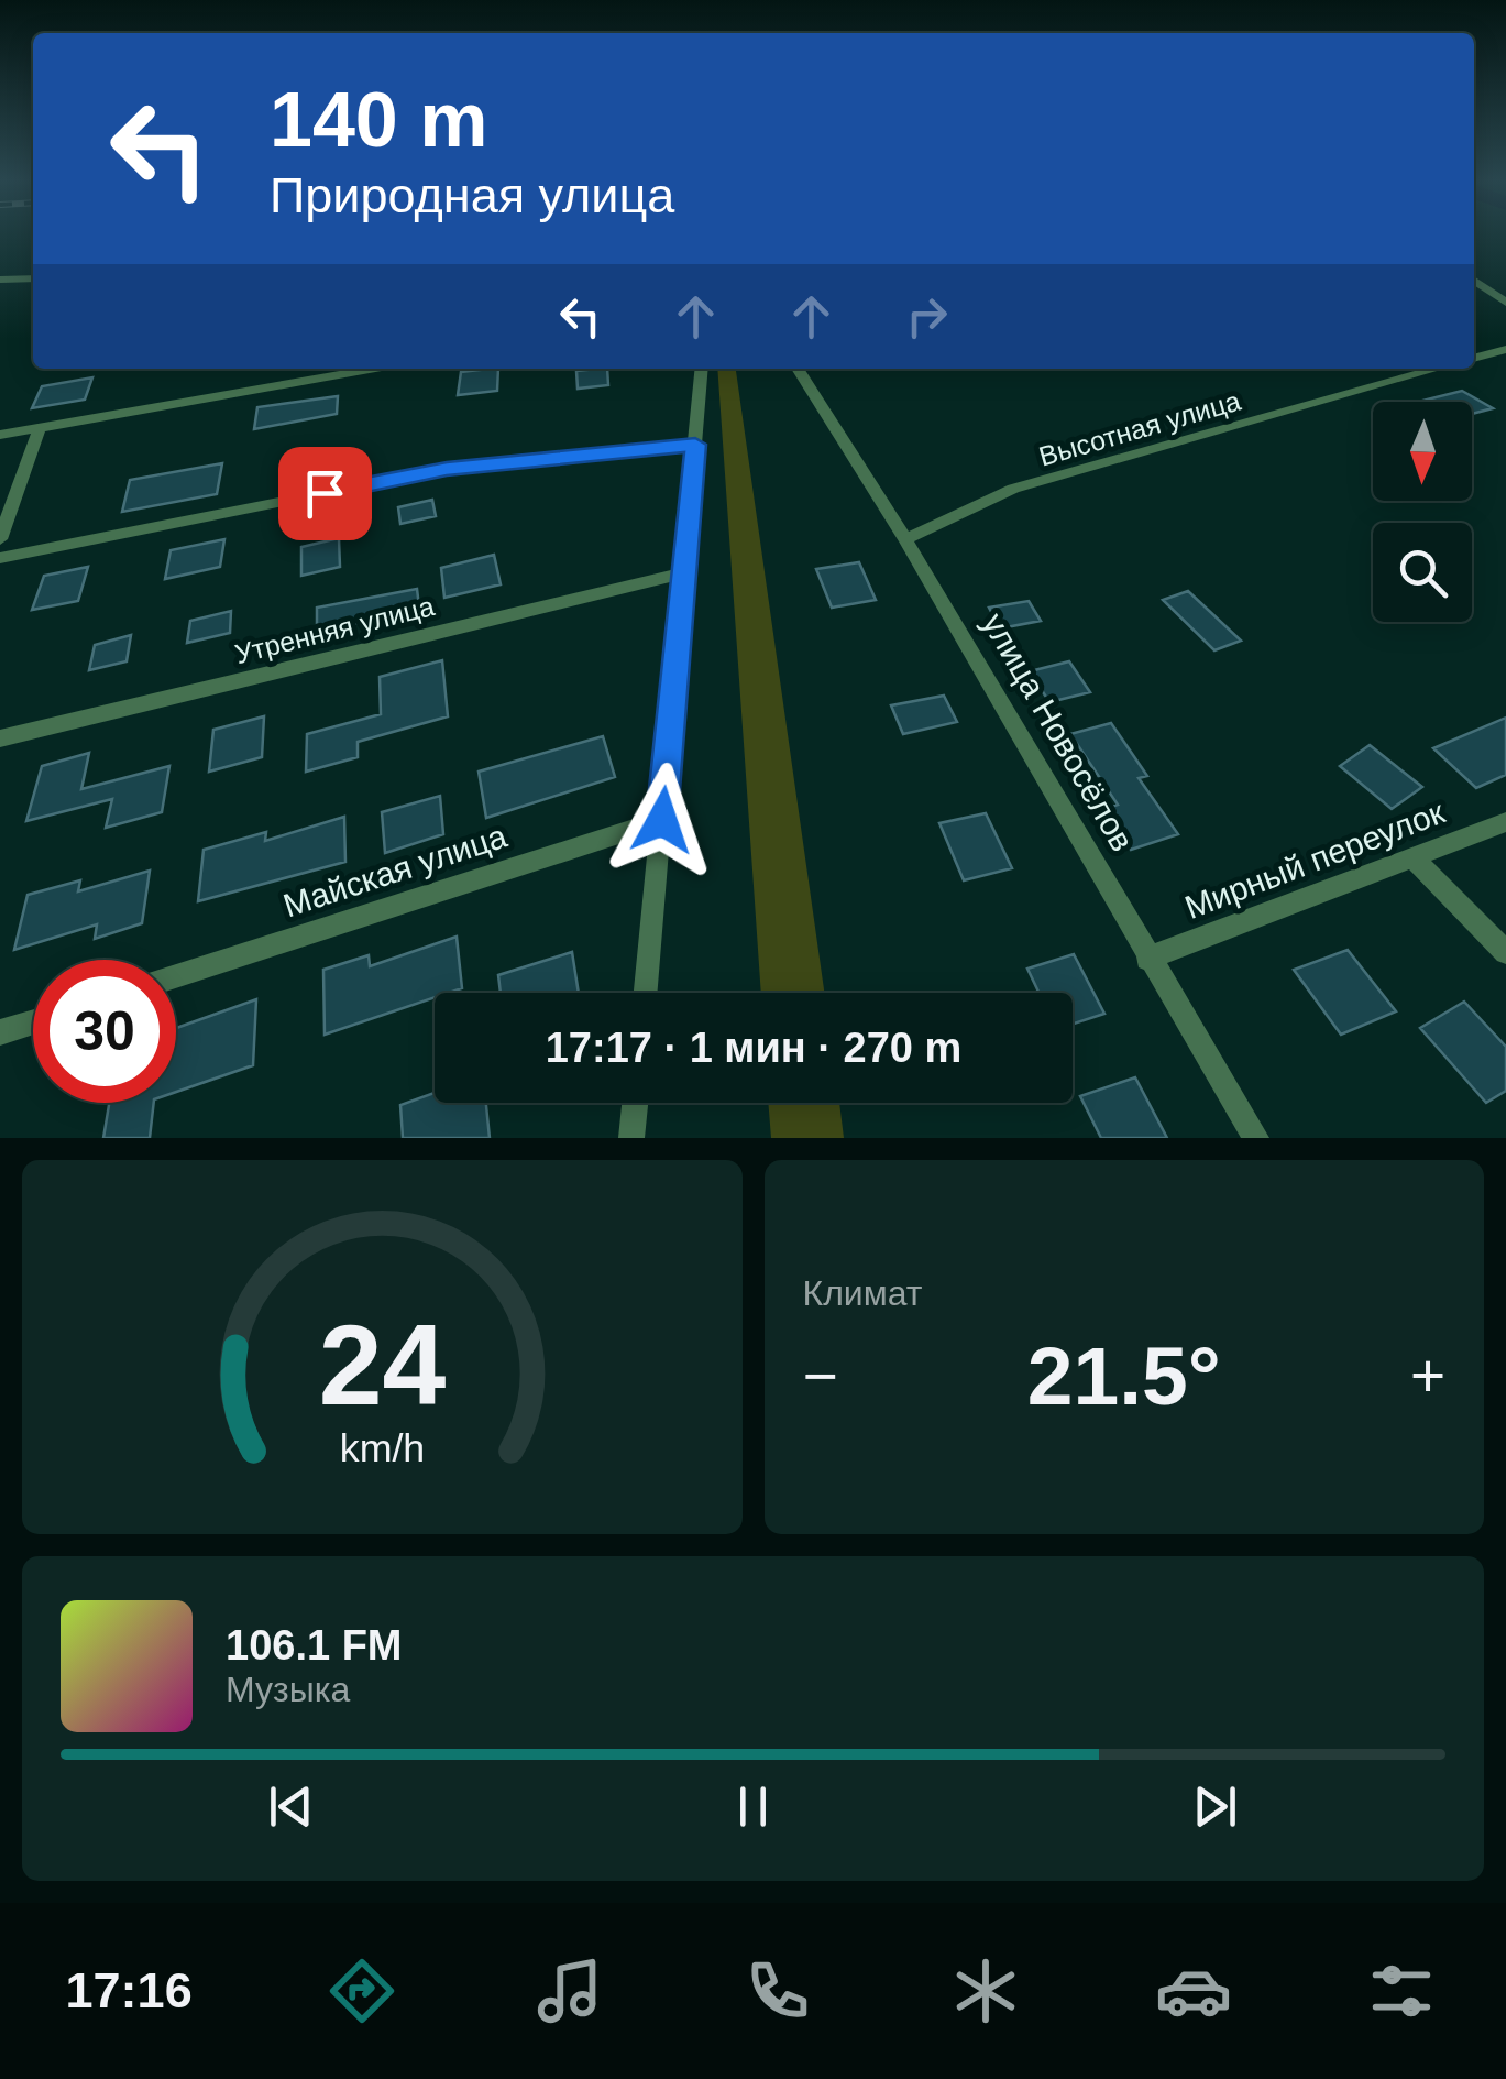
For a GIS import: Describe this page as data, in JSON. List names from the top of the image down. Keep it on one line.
{"streets":{"street":["Высотная улица","Утренняя улица","улица Новосёлов","Мирный переулок","Майская улица"]},"crossings":[["Высотная улица","улица Новосёлов"],["улица Новосёлов","Мирный переулок"]],"north":"bottom","page":{"turn":["140 m","Природная улица"],"limit":"30","trip":"17:17 · 1 мин · 270 m","tile":"Климат","heat":["−","21.5°","+"],"song":["106.1 FM","Музыка"],"tabs":"17:16","gauge":["24","km/h"]}}
